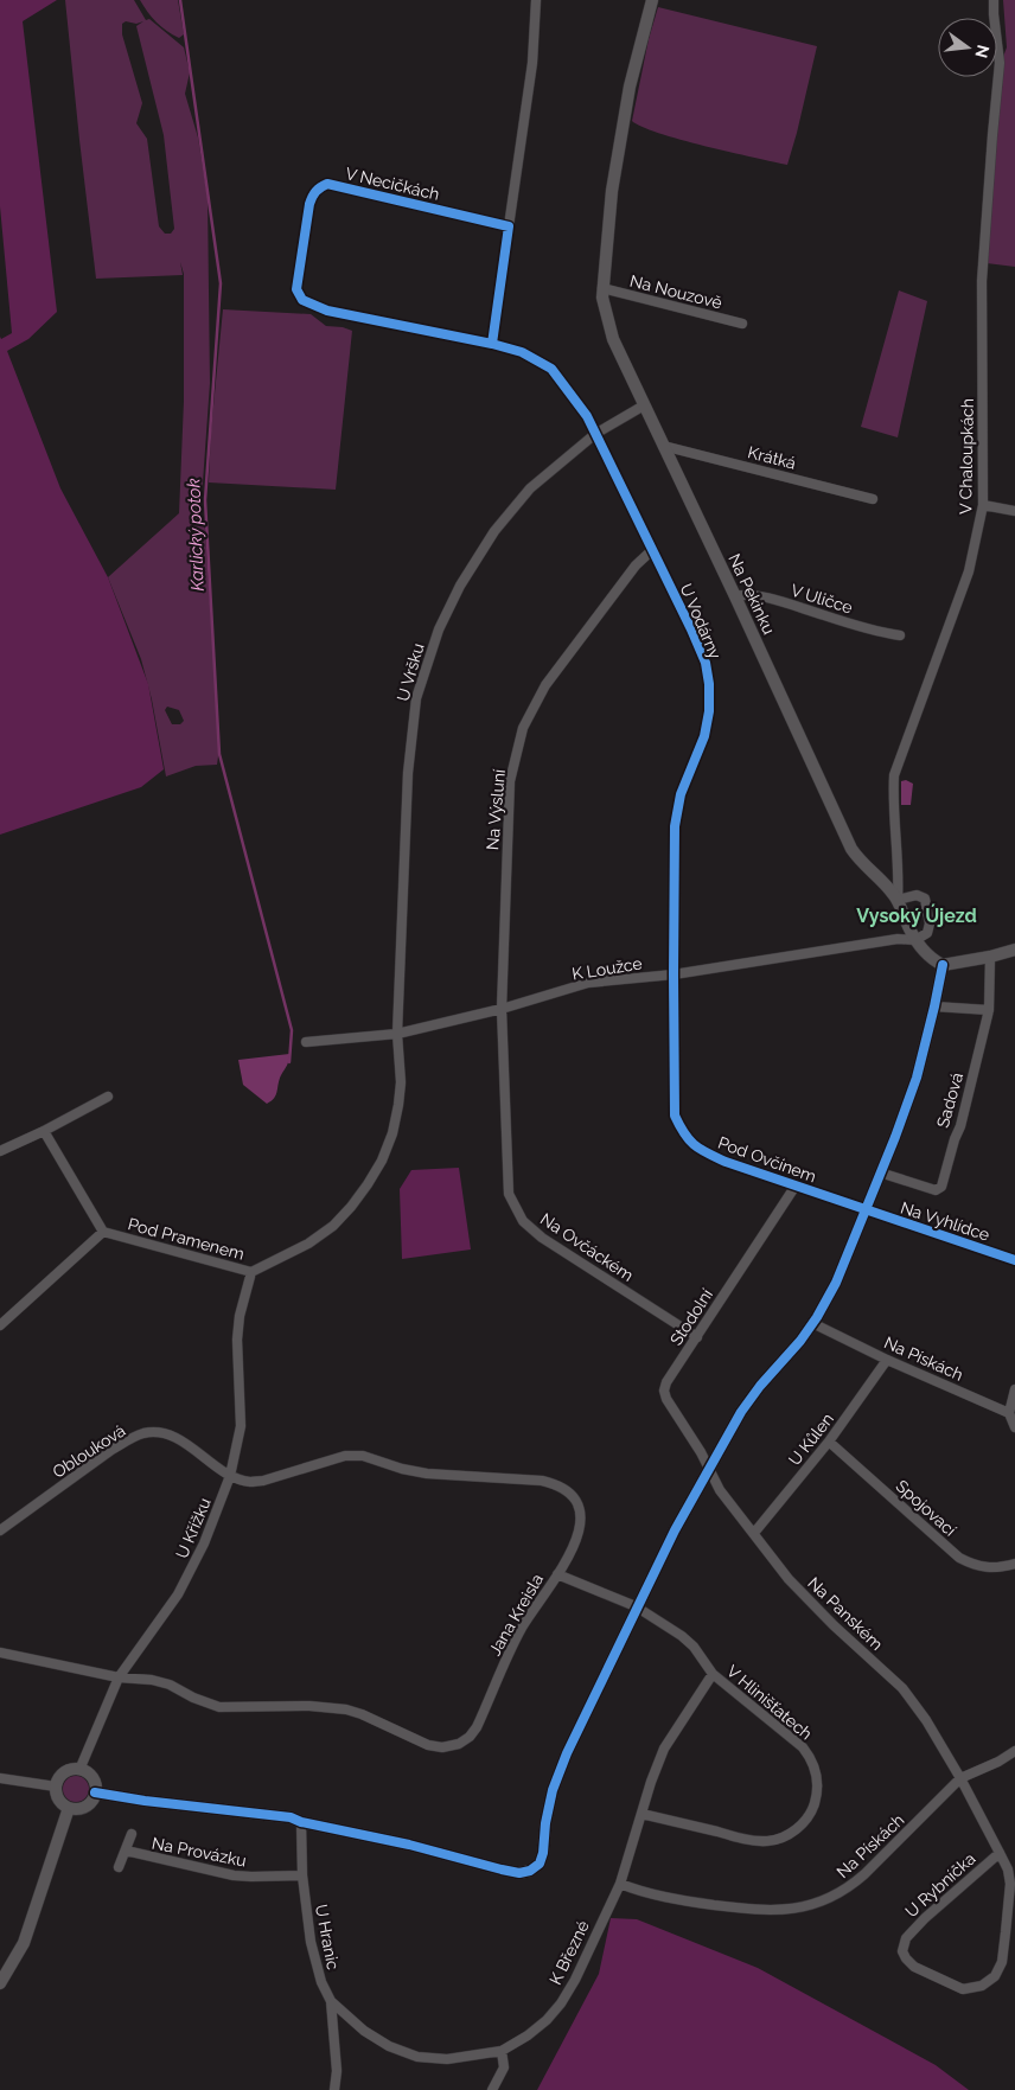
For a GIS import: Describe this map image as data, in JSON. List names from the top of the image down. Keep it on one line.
{"streets":{"street":["V Necičkách","Na Nouzově","V Chaloupkách","Krátká","Na Pekinku","V Uličce","U Vodárny","U Vršku","Na Výsluní","K Loužce","Sadová","Pod Ovčínem","Na Vyhlídce","Pod Pramenem","Na Ovčáckém","Stodolní","Na Pískách","U Kůlen","Oblouková","Spojovací","U Křížku","Na Panském","Jana Kreisla","V Hlinišťatech","Na Provázku","U Rybníčka","U Hranic","K Březné"]},"crossings":[["V Necičkách","U Vodárny"],["Na Nouzově","Na Pekinku"],["V Chaloupkách","Na Pekinku"],["Krátká","Na Pekinku"],["Na Pekinku","V Uličce"],["Na Pekinku","U Vršku"],["U Vodárny","U Vršku"],["U Vodárny","Na Výsluní"],["U Vodárny","K Loužce"],["U Vodárny","Pod Ovčínem"],["U Vršku","K Loužce"],["U Vršku","Pod Pramenem"],["Na Výsluní","K Loužce"],["Na Výsluní","Na Ovčáckém"],["K Loužce","Pod Ovčínem"],["K Loužce","Pod Pramenem"],["K Loužce","Na Ovčáckém"],["Pod Ovčínem","Na Vyhlídce"],["Pod Ovčínem","Stodolní"],["Pod Pramenem","U Křížku"],["Na Ovčáckém","Stodolní"],["Stodolní","Na Panském"],["Na Pískách","U Kůlen"],["Na Pískách","Na Panském"],["Na Pískách","U Rybníčka"],["Na Pískách","K Březné"],["U Kůlen","Spojovací"],["U Kůlen","Na Panském"],["Oblouková","U Křížku"],["Oblouková","Jana Kreisla"],["U Křížku","Jana Kreisla"],["Na Panském","U Rybníčka"],["Jana Kreisla","V Hlinišťatech"],["V Hlinišťatech","K Březné"],["Na Provázku","U Hranic"],["U Hranic","K Březné"]],"districts":["Vysoký Újezd"],"water":["Karlický potok"],"north":"right"}
